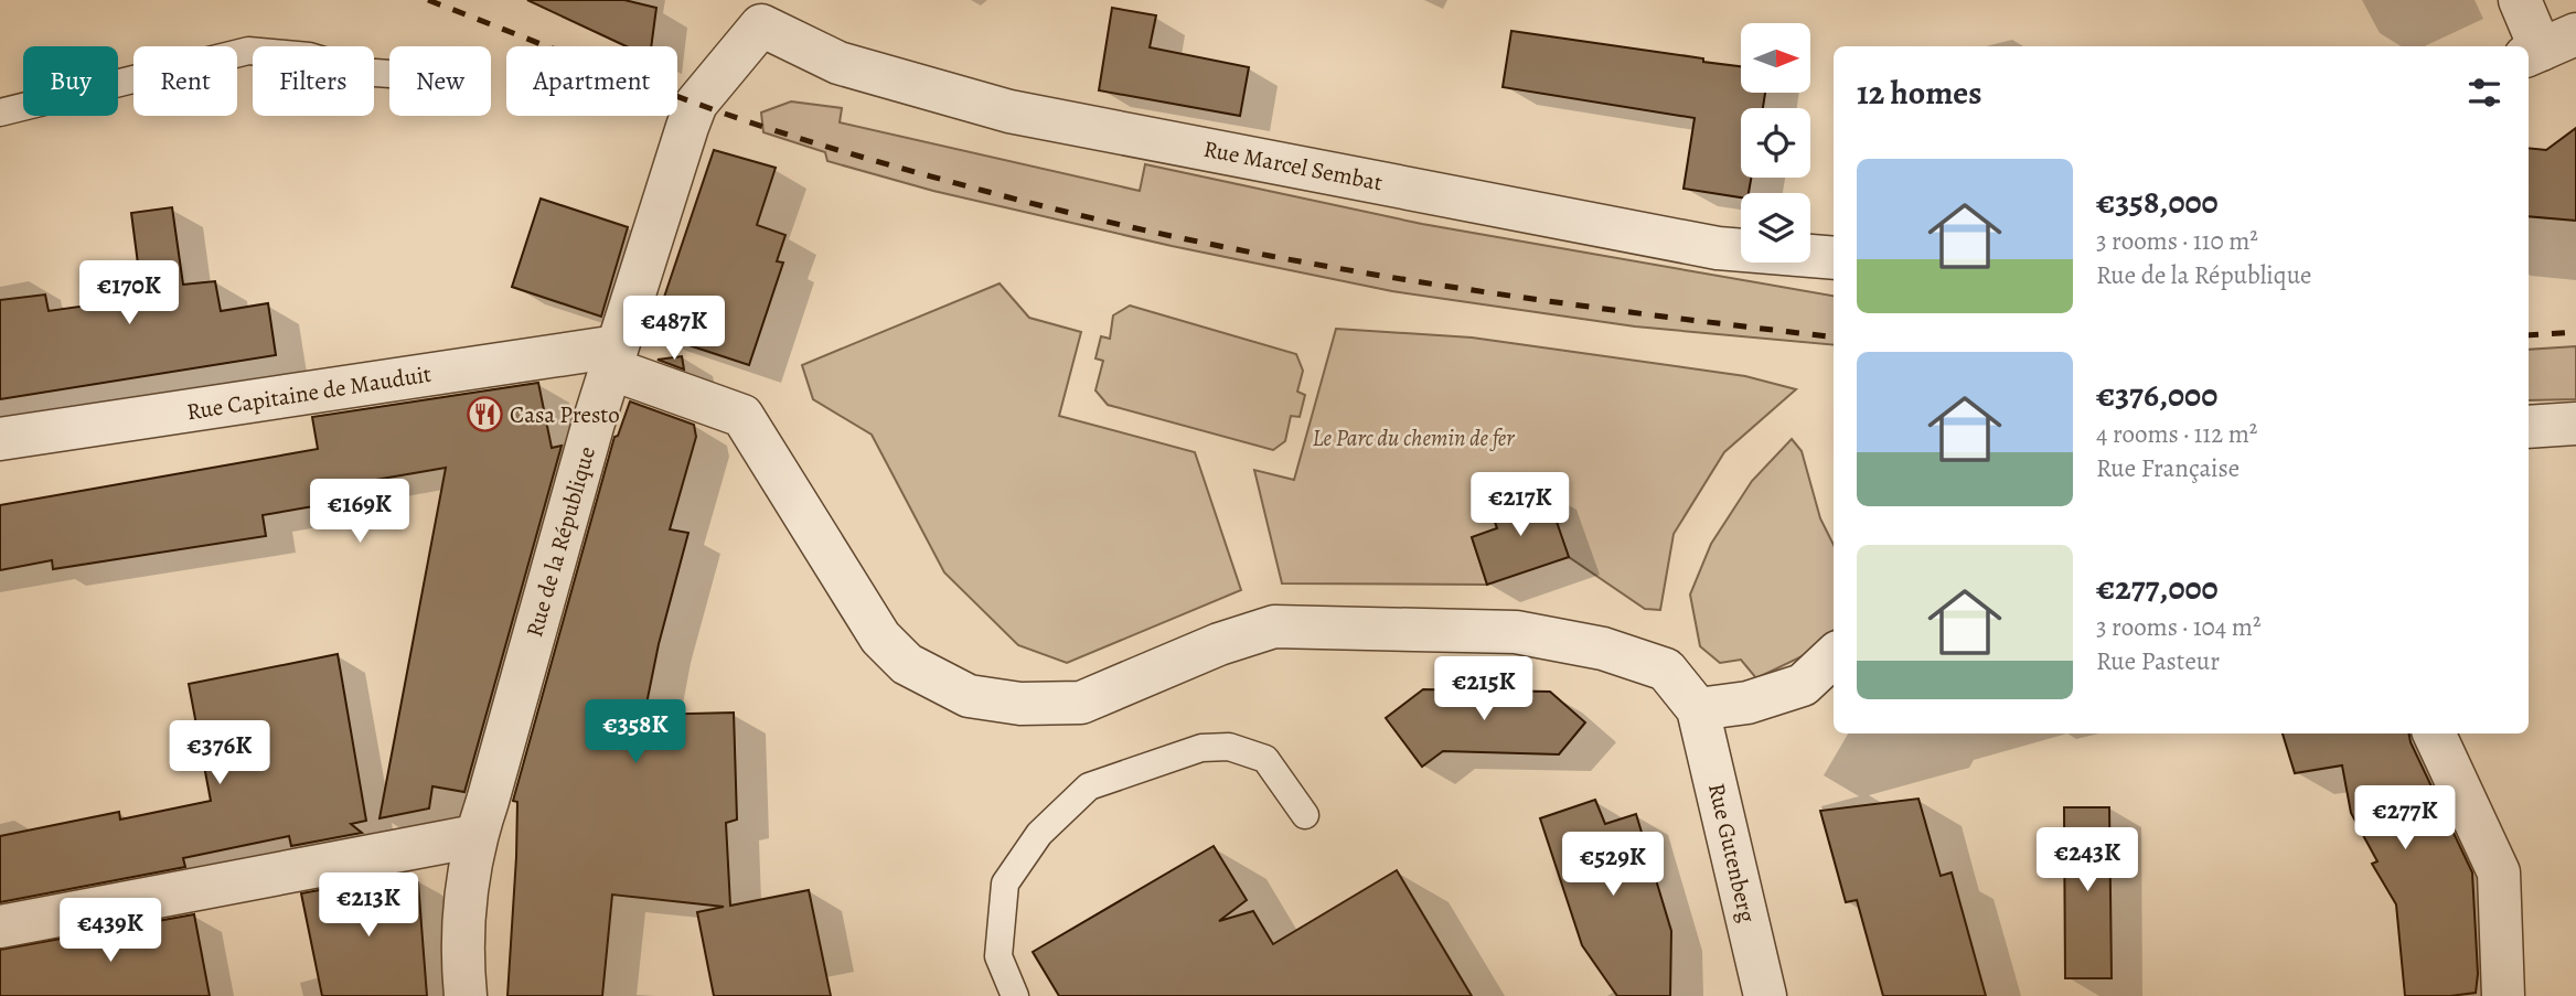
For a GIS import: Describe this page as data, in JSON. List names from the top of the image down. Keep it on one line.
{"streets":{"street":["Rue Marcel Sembat","Rue Capitaine de Mauduit","Rue de la République","Rue Gutenberg"]},"crossings":[["Rue Marcel Sembat","Rue de la République"],["Rue Capitaine de Mauduit","Rue de la République"]],"parks":["Le Parc du chemin de fer"],"places":{"restaurant":["Casa Presto"]},"north":"right","page":{"chip":["Buy","Rent","Filters","New","Apartment"],"heading":"12 homes","list":[{"name":"€358,000","note":"3 rooms · 110 m² · Rue de la République"},{"name":"€376,000","note":"4 rooms · 112 m² · Rue Française"},{"name":"€277,000","note":"3 rooms · 104 m² · Rue Pasteur"}],"price":["€170K","€487K","€217K","€169K","€215K","€358K","€376K","€277K","€243K","€529K","€213K","€439K"]}}
